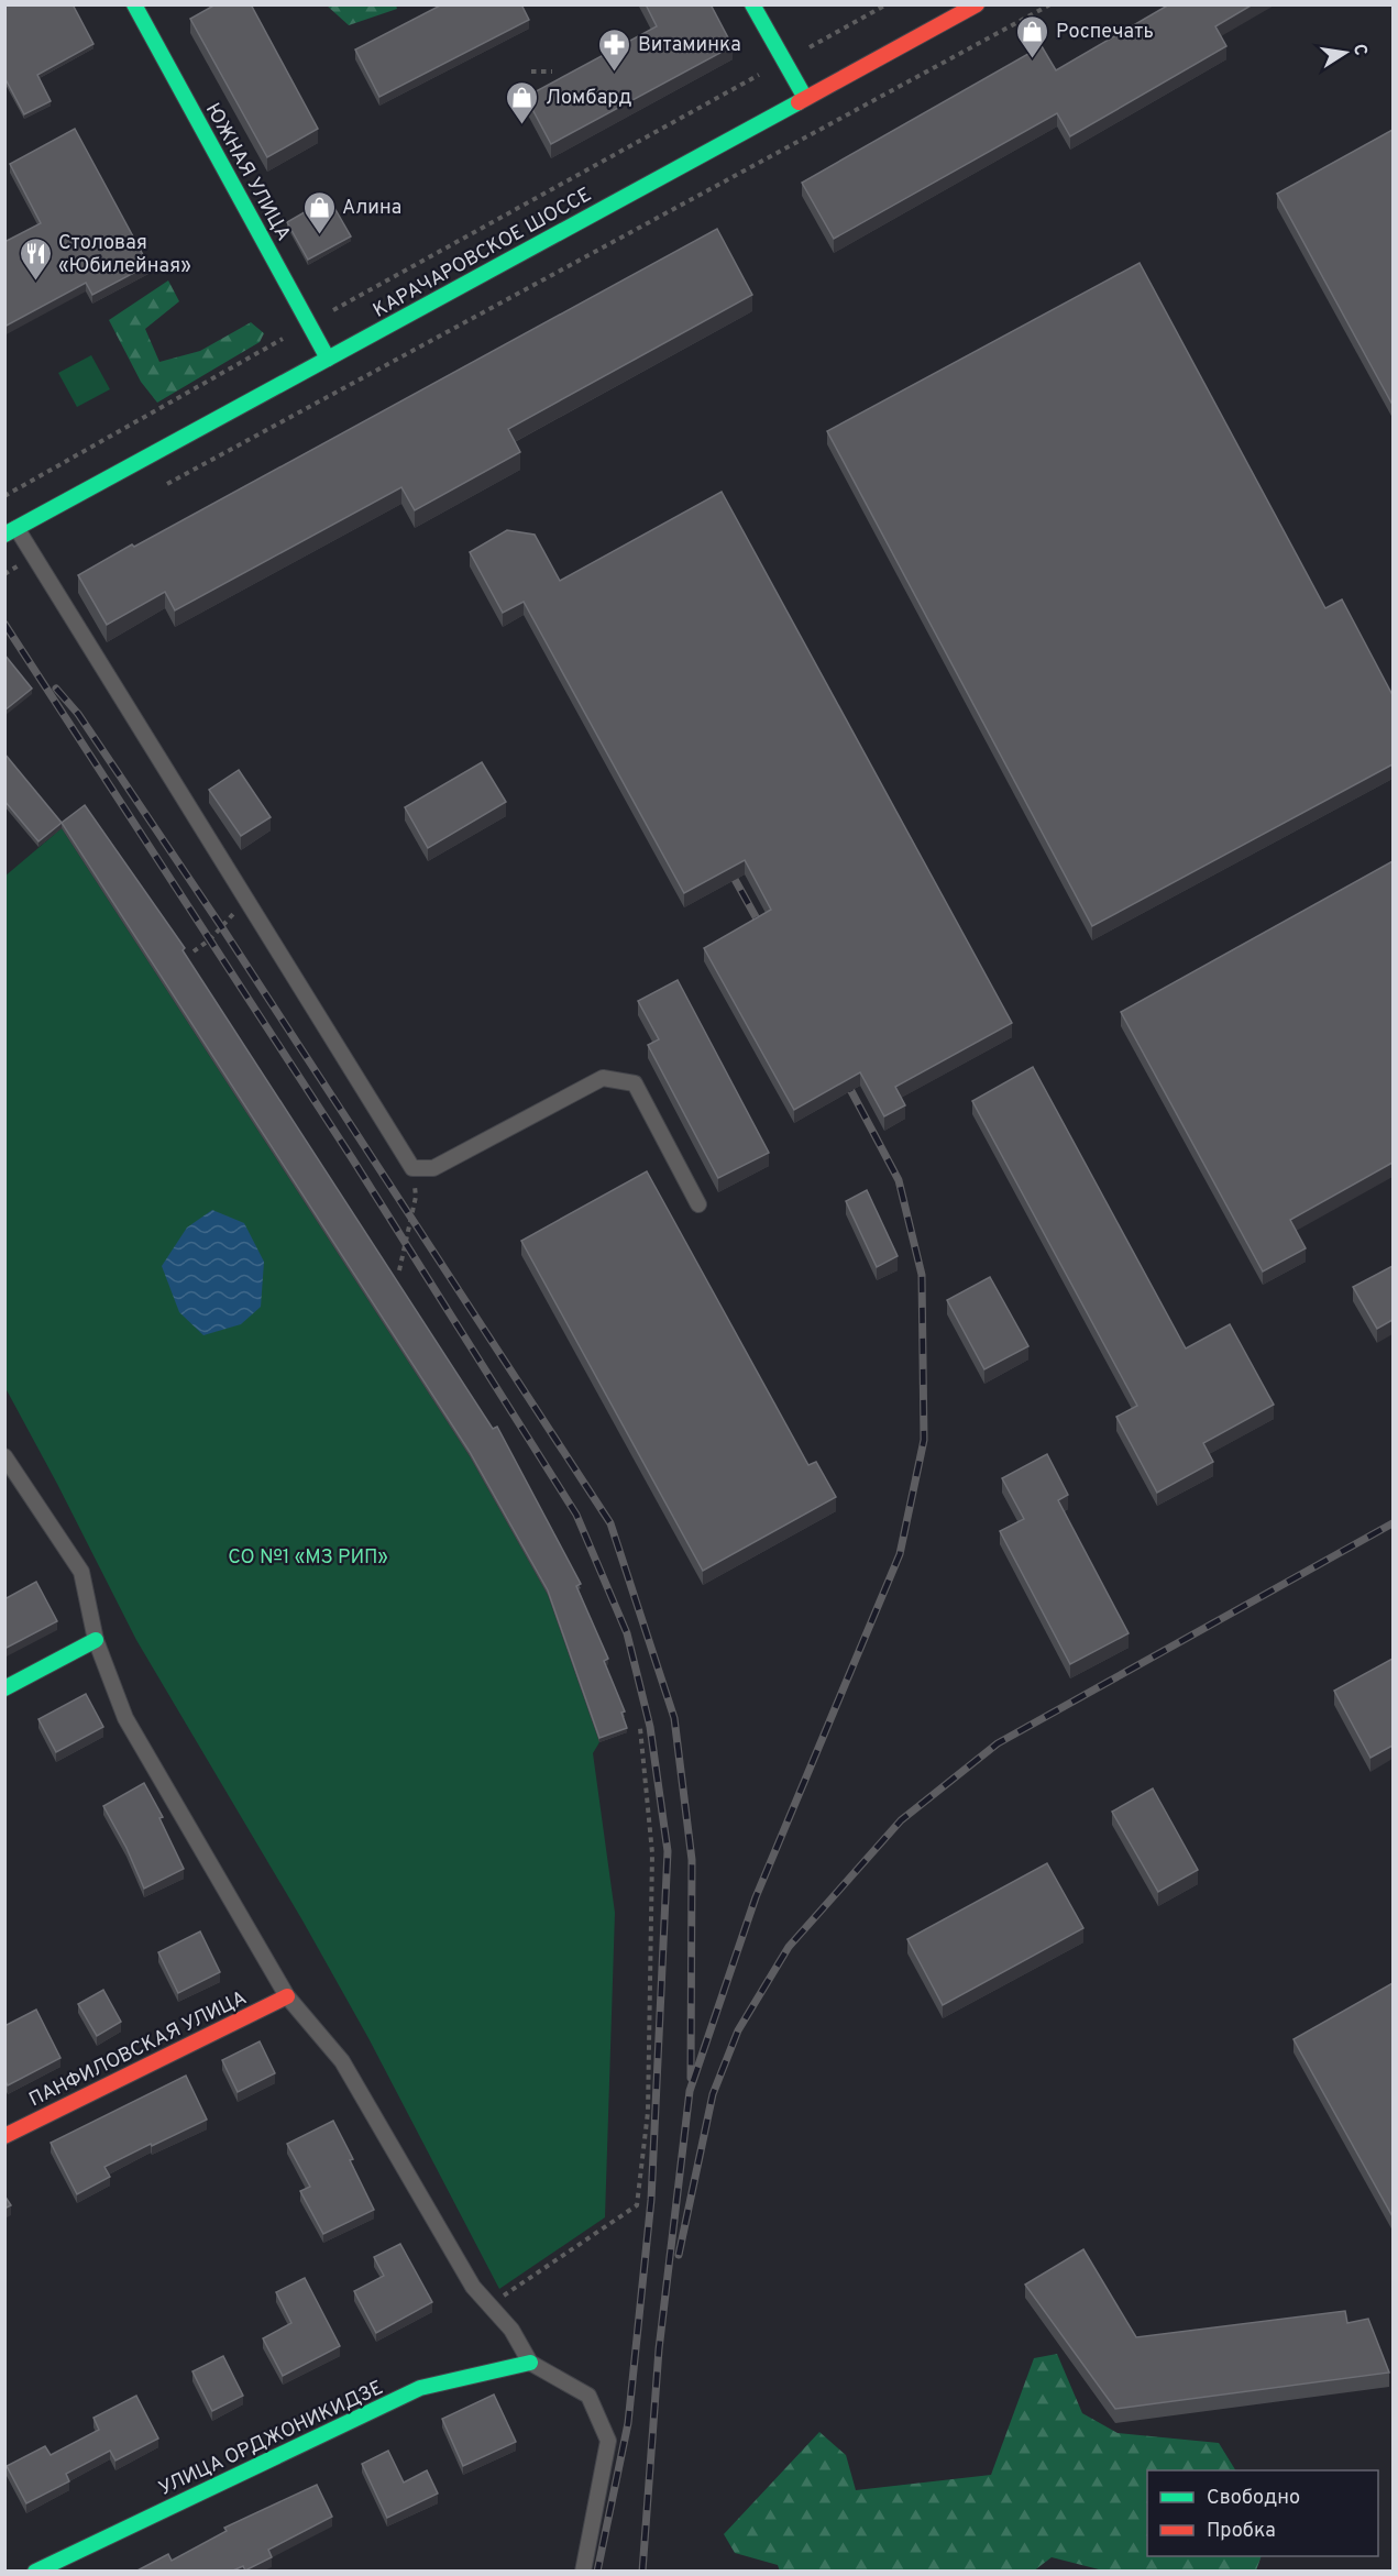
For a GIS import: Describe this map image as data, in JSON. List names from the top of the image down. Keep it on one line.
{"streets":{"street":["ЮЖНАЯ УЛИЦА","КАРАЧАРОВСКОЕ ШОССЕ","ПАНФИЛОВСКАЯ УЛИЦА","УЛИЦА ОРДЖОНИКИДЗЕ"]},"crossings":[["ЮЖНАЯ УЛИЦА","КАРАЧАРОВСКОЕ ШОССЕ"]],"parks":["СО №1 «МЗ РИП»"],"places":{"shop":["Роспечать","Ломбард","Алина"],"pharmacy":["Витаминка"],"restaurant":["Столовая «Юбилейная»"]},"legend":["Свободно","Пробка"],"north":"right"}
